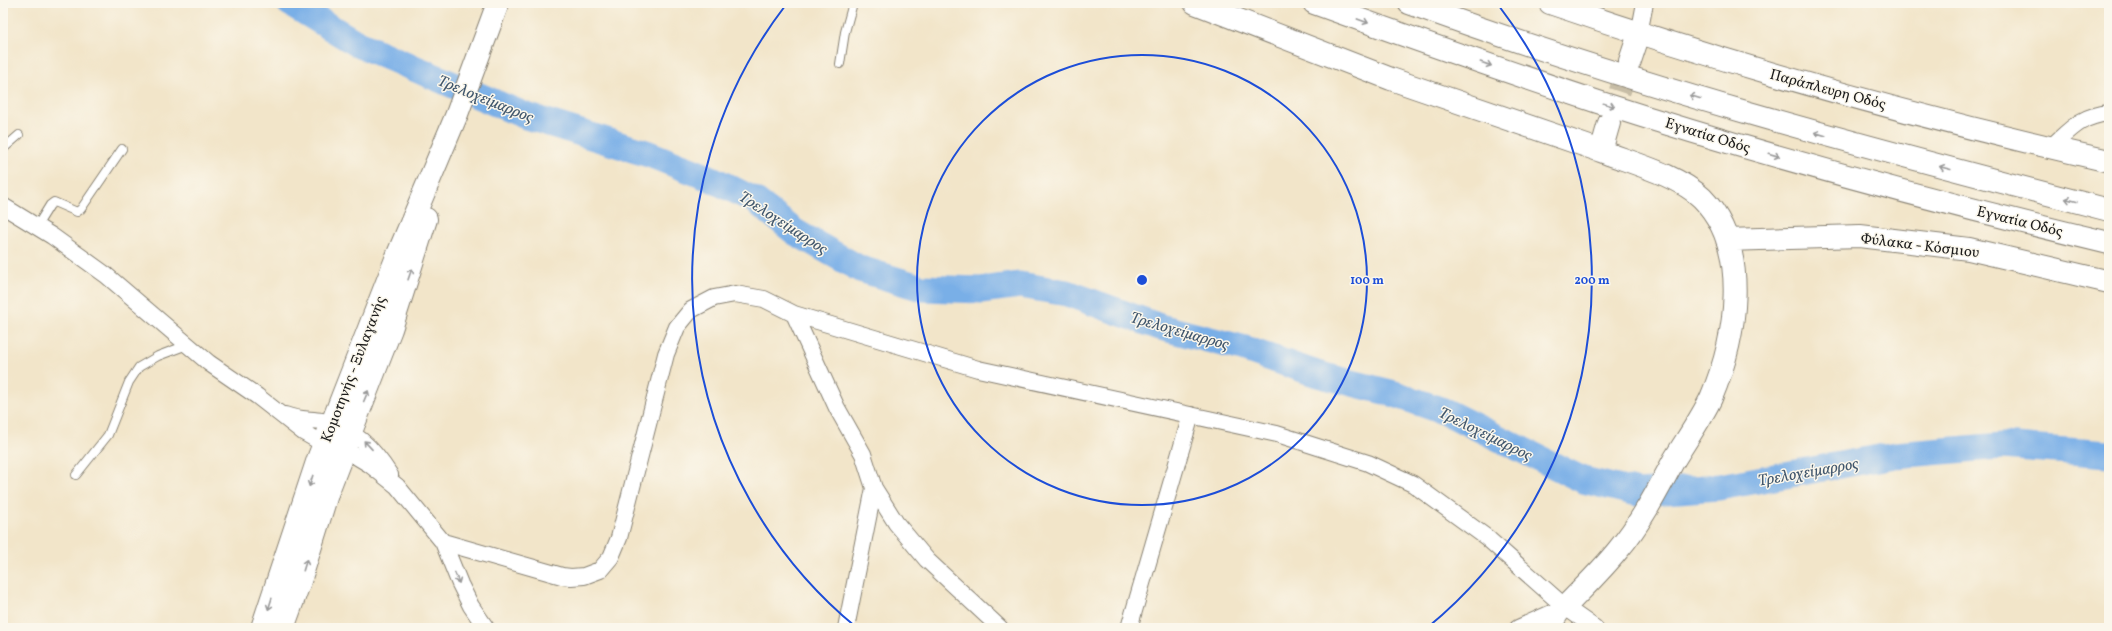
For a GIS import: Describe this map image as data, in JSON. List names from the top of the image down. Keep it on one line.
{"streets":{"main road":["Παράπλευρη Οδός","Εγνατία Οδός","Φύλακα - Κόσμιου","Κομοτηνής - Ξυλαγανής"]},"water":["Τρελοχείμαρρος"],"rings":["100 m","200 m"]}
